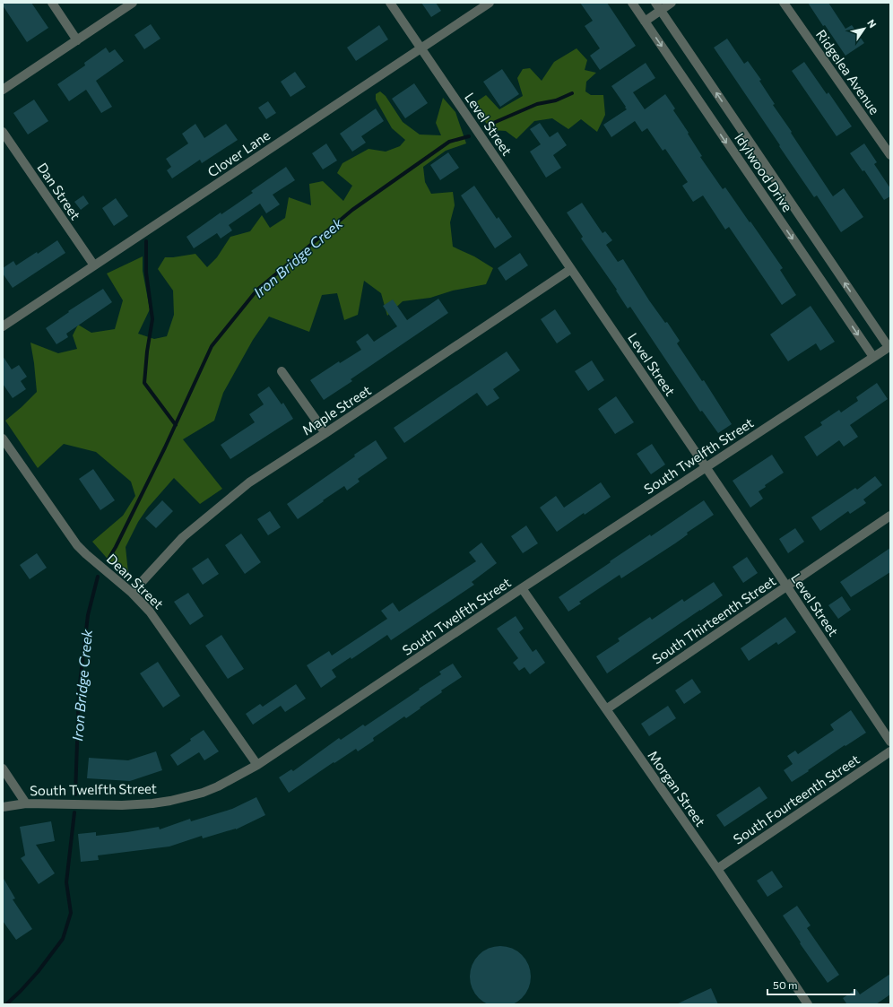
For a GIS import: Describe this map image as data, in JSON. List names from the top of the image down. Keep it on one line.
{"streets":{"street":["Ridgelea Avenue","Level Street","Clover Lane","Idylwood Drive","Dan Street","Maple Street","South Twelfth Street","Dean Street","South Thirteenth Street","Morgan Street","South Fourteenth Street"]},"crossings":[["Level Street","Clover Lane"],["Level Street","Maple Street"],["Level Street","South Twelfth Street"],["Level Street","South Thirteenth Street"],["Clover Lane","Dan Street"],["Idylwood Drive","South Twelfth Street"],["Maple Street","Dean Street"],["South Twelfth Street","Dean Street"],["South Twelfth Street","Morgan Street"],["South Thirteenth Street","Morgan Street"],["Morgan Street","South Fourteenth Street"]],"water":["Iron Bridge Creek"],"scale_bar":"50 m","north":"top right"}
